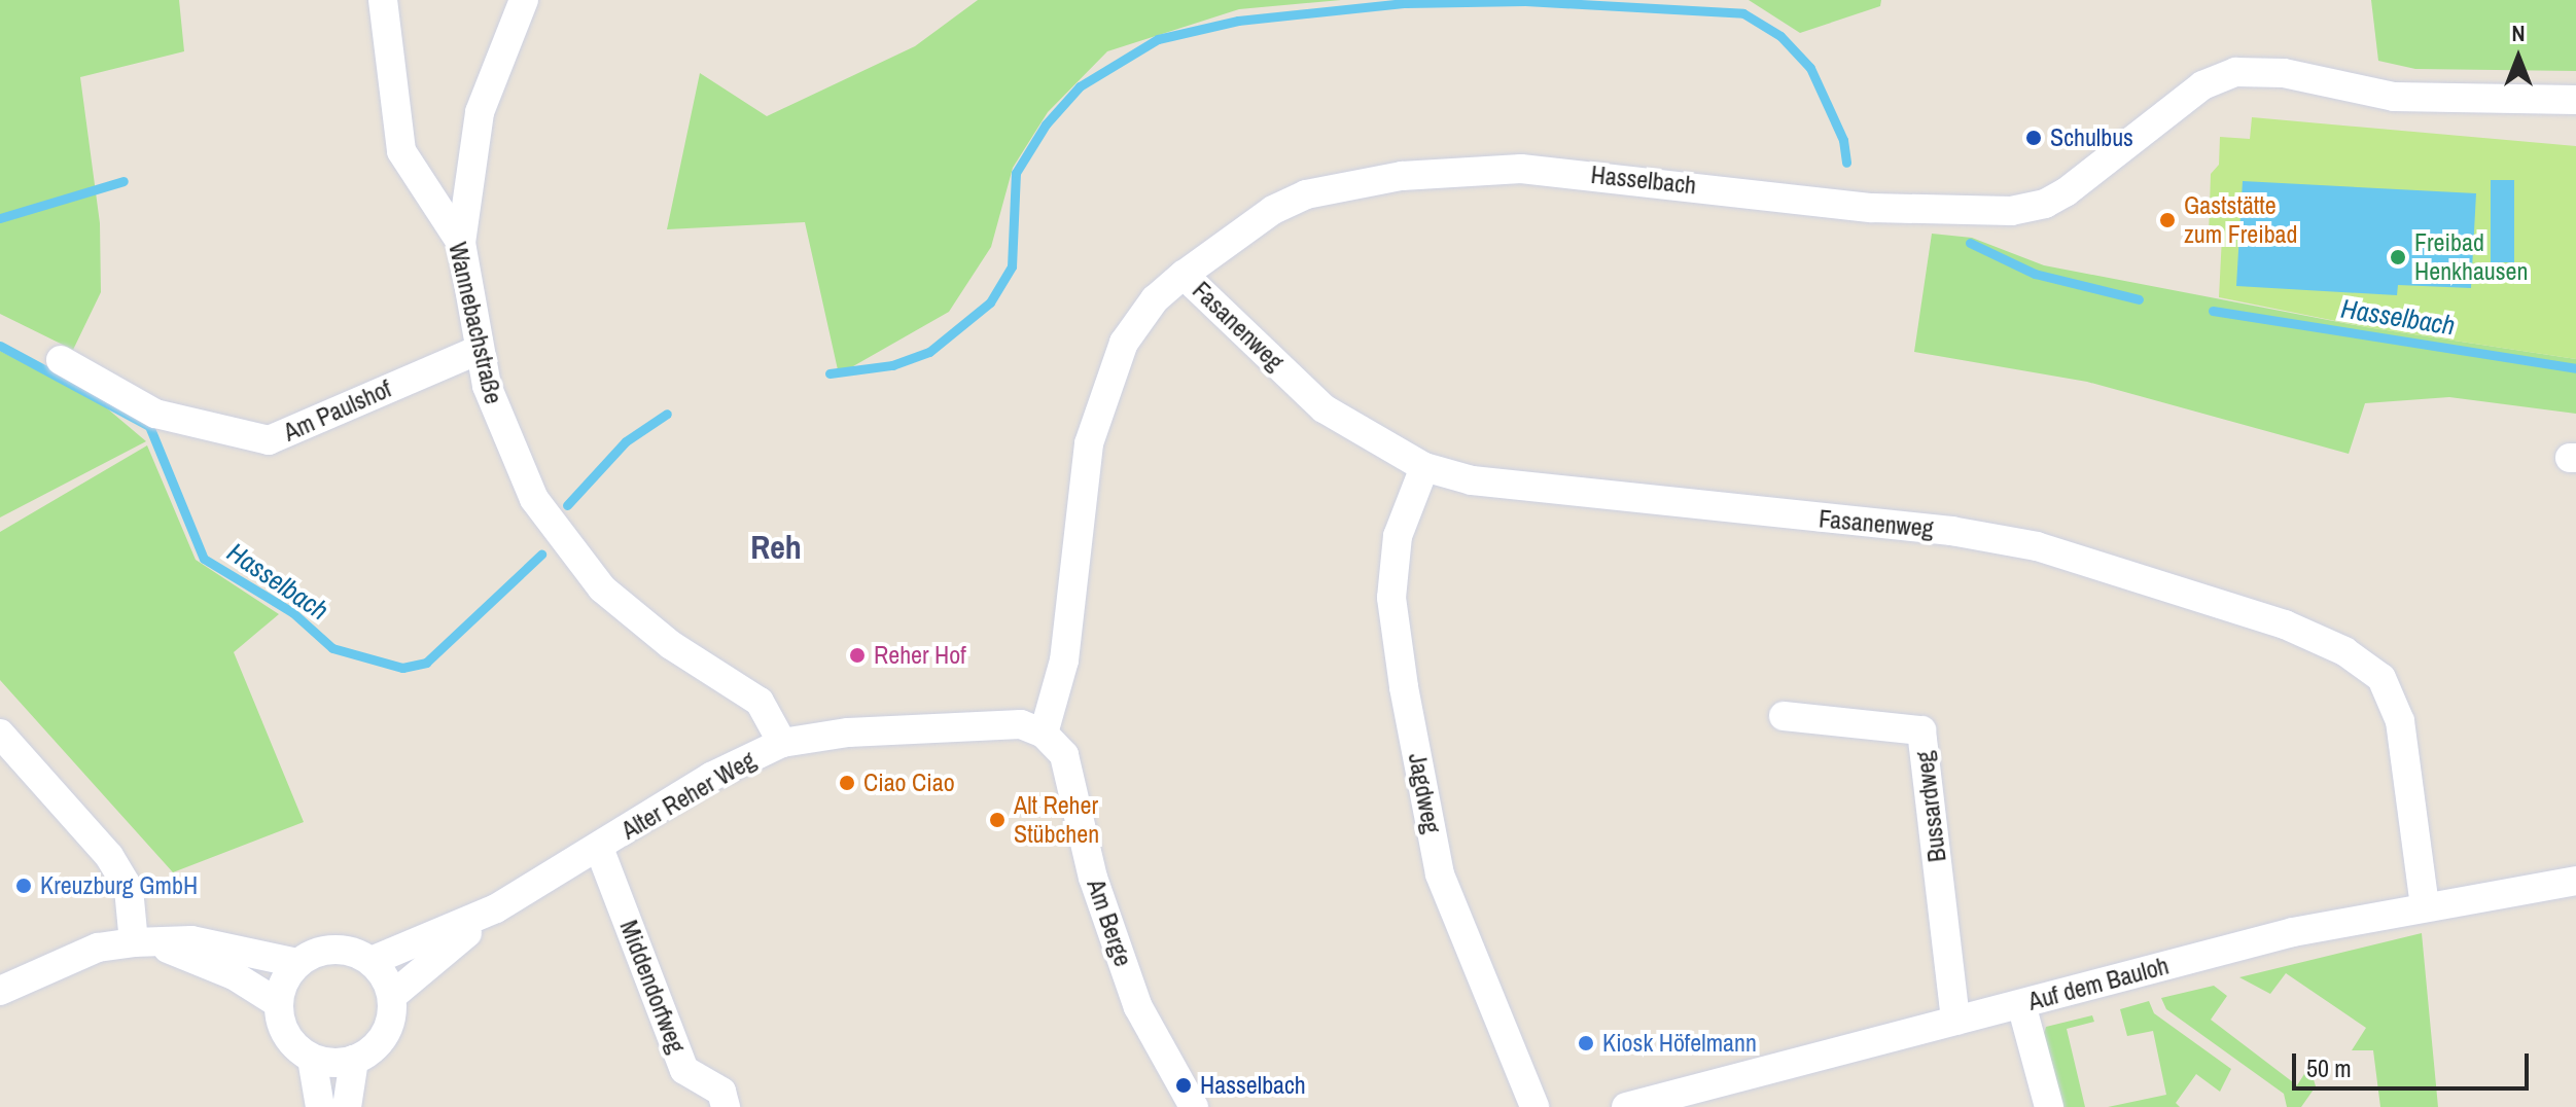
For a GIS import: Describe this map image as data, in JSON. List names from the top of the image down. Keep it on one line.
{"streets":{"street":["Hasselbach","Wannebachstraße","Fasanenweg","Am Paulshof","Jagdweg","Alter Reher Weg","Bussardweg","Am Berge","Auf dem Bauloh","Middendorfweg"]},"crossings":[["Hasselbach","Fasanenweg"],["Hasselbach","Alter Reher Weg"],["Hasselbach","Am Berge"],["Wannebachstraße","Am Paulshof"],["Wannebachstraße","Alter Reher Weg"],["Fasanenweg","Jagdweg"],["Fasanenweg","Auf dem Bauloh"],["Alter Reher Weg","Am Berge"],["Alter Reher Weg","Middendorfweg"],["Bussardweg","Auf dem Bauloh"]],"districts":["Reh"],"water":["Hasselbach"],"places":["Schulbus","Gaststätte zum Freibad","Freibad Henkhausen","Reher Hof","Ciao Ciao","Alt Reher Stübchen","Kreuzburg GmbH","Kiosk Höfelmann","Hasselbach"],"scale_bar":"50 m","north":"top"}
